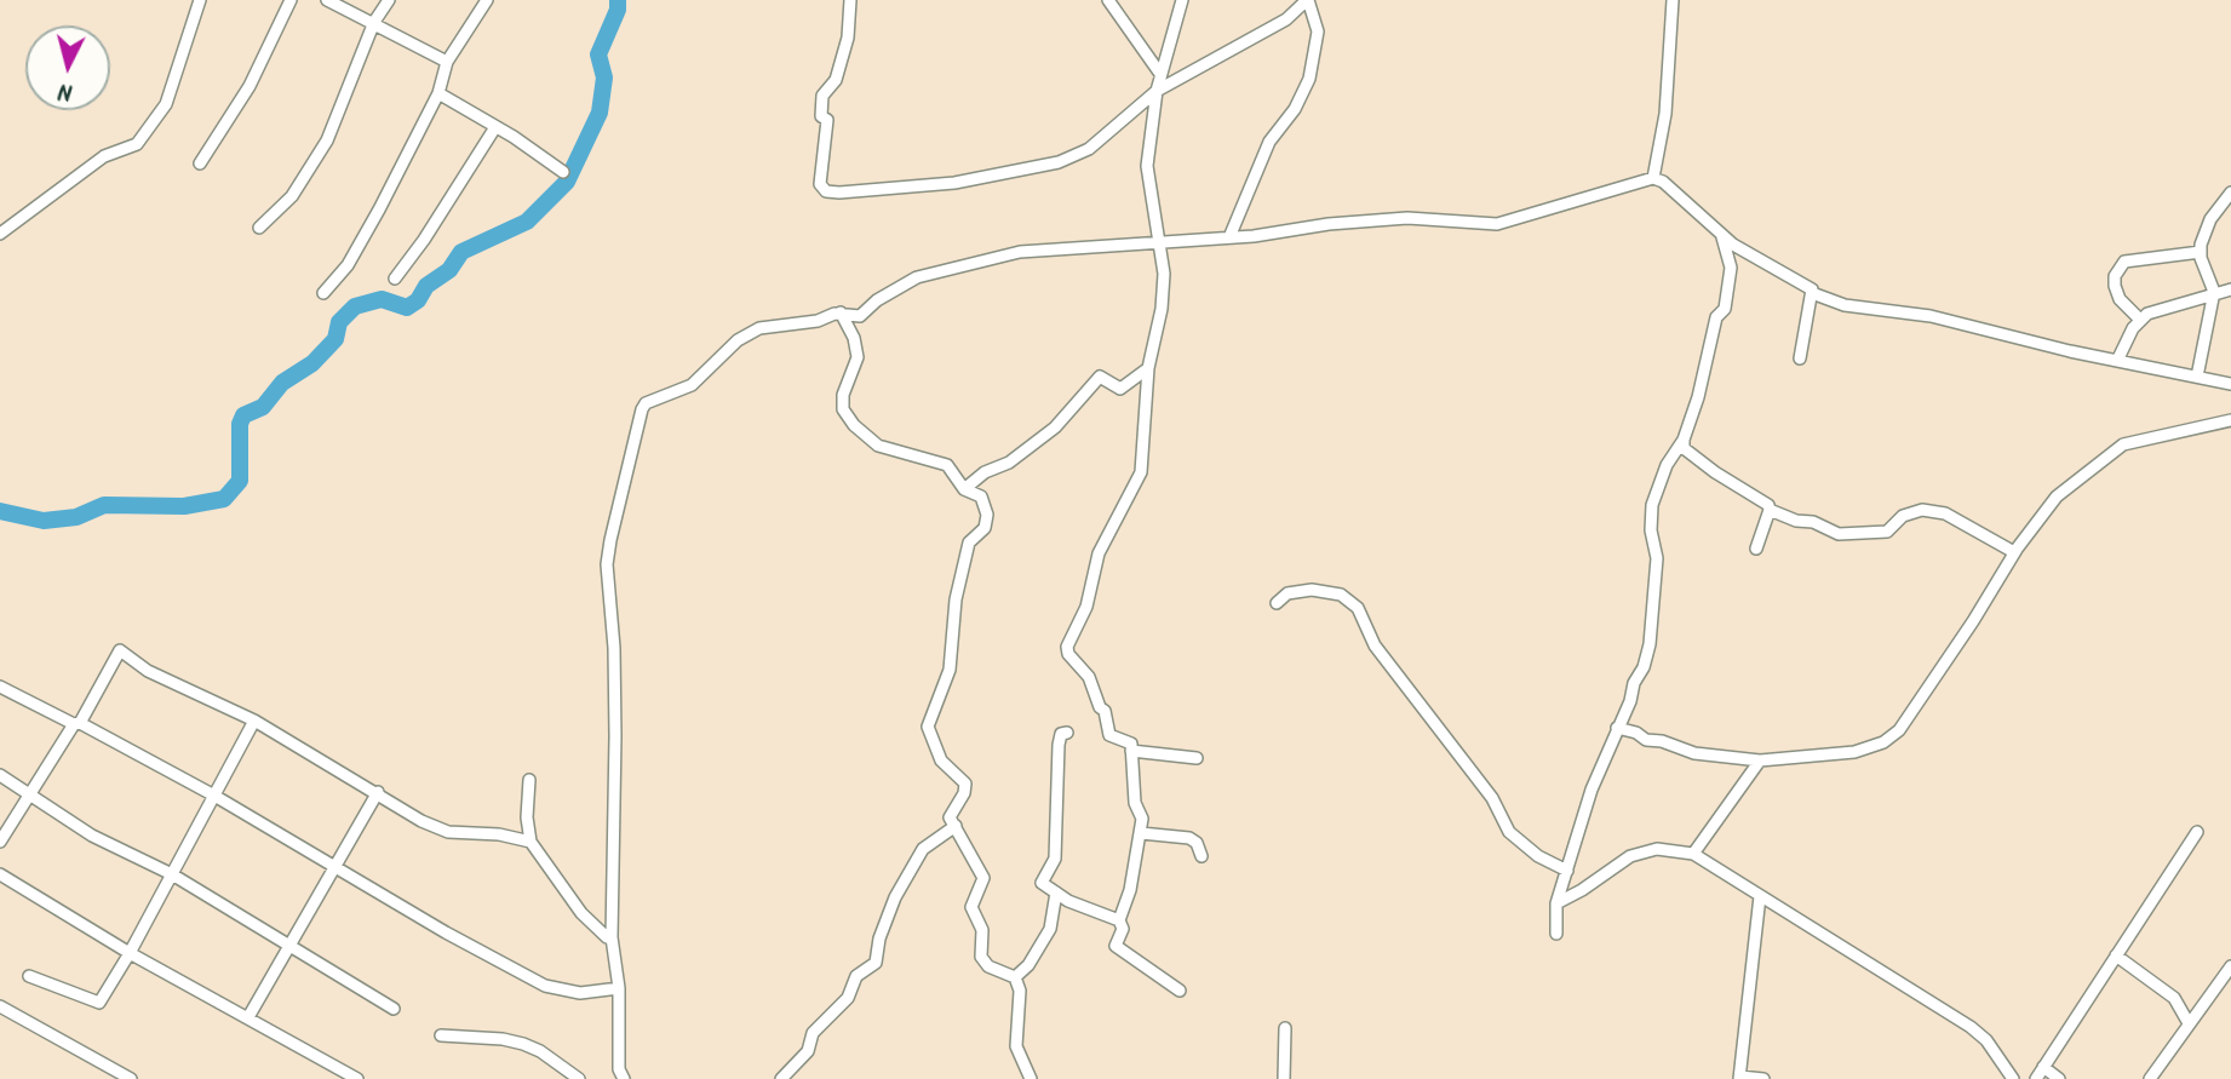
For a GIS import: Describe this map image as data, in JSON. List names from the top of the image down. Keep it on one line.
{"north":"bottom"}
